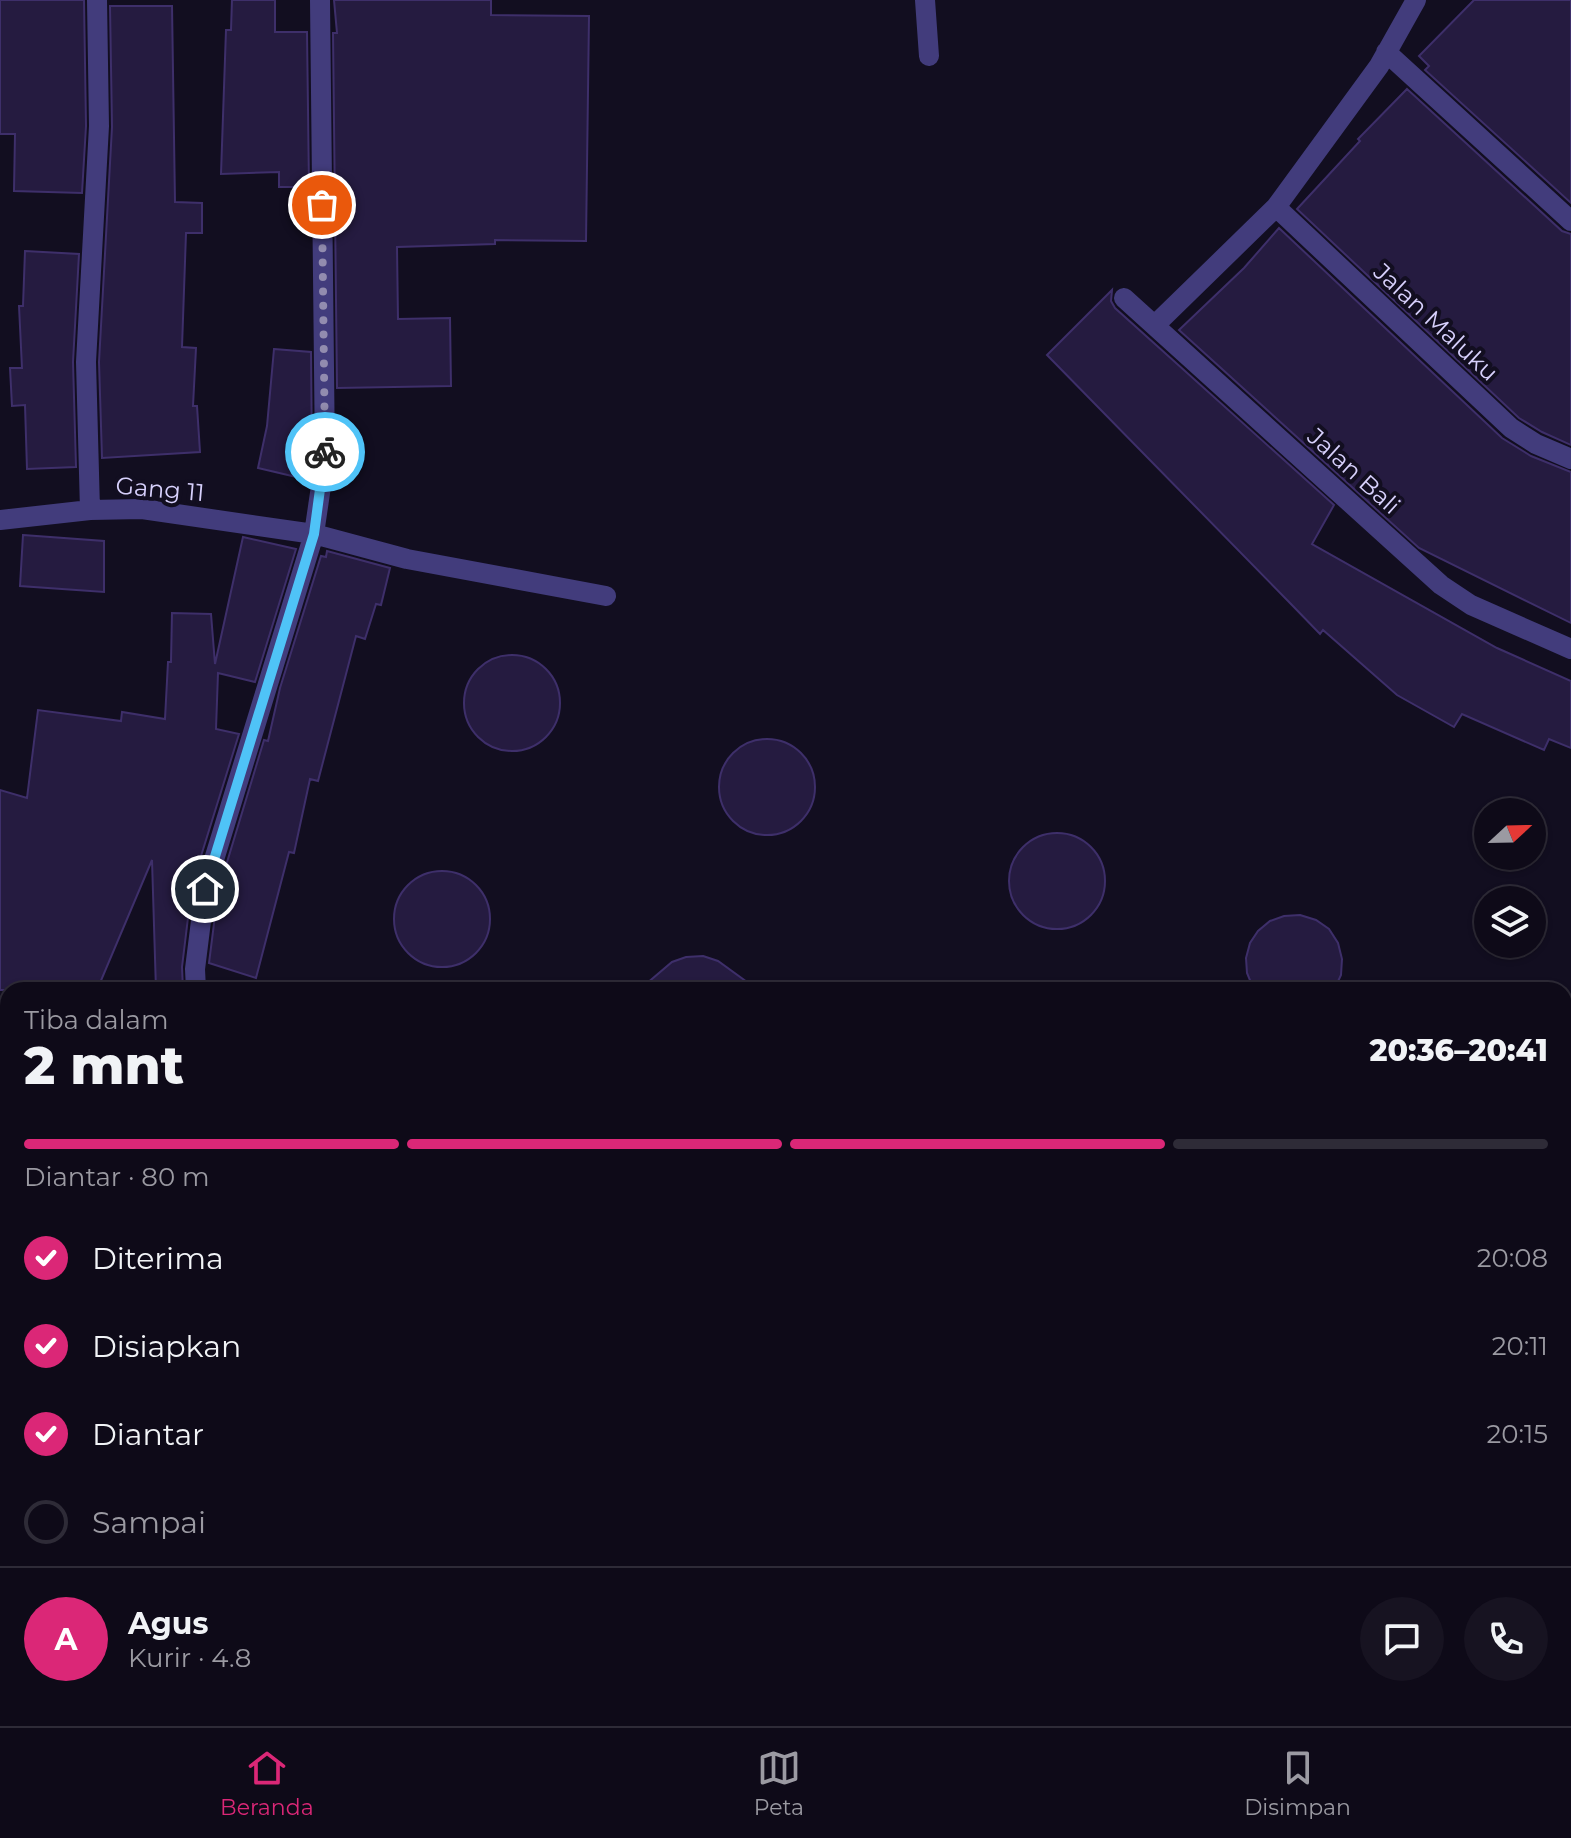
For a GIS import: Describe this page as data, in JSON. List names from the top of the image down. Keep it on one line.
{"streets":{"street":["Jalan Maluku","Jalan Bali","Gang 11"]},"north":"right","page":{"heading":["2 mnt","Tiba dalam","20:36–20:41"],"panel":["Agus","Kurir · 4.8"],"bar":"Diantar · 80 m","list":[["Diterima","20:08"],["Disiapkan","20:11"],["Diantar","20:15"],"Sampai"],"round":"A","tabs":["Beranda","Peta","Disimpan"]}}
